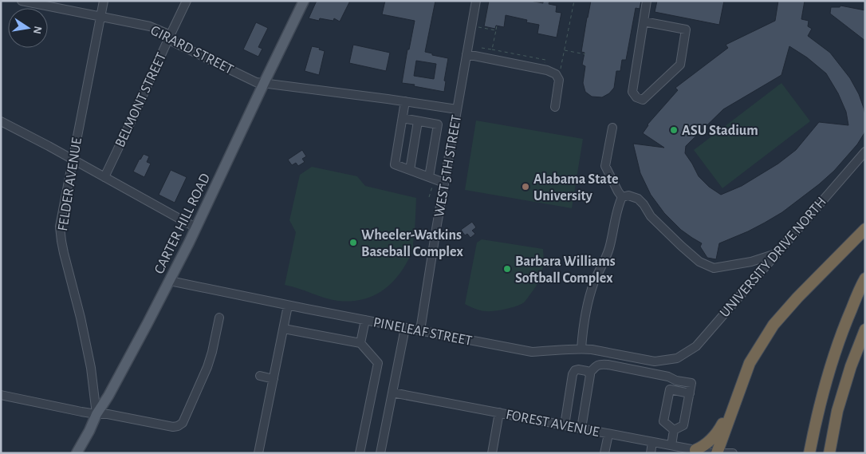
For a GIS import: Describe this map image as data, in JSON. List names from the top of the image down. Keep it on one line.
{"streets":{"main road":["CARTER HILL ROAD"],"street":["GIRARD STREET","BELMONT STREET","WEST 5TH STREET","FELDER AVENUE","UNIVERSITY DRIVE NORTH","PINELEAF STREET","FOREST AVENUE"]},"crossings":[["GIRARD STREET","BELMONT STREET"],["GIRARD STREET","WEST 5TH STREET"],["GIRARD STREET","FELDER AVENUE"],["GIRARD STREET","CARTER HILL ROAD"],["WEST 5TH STREET","PINELEAF STREET"],["FELDER AVENUE","CARTER HILL ROAD"],["CARTER HILL ROAD","PINELEAF STREET"],["UNIVERSITY DRIVE NORTH","PINELEAF STREET"]],"places":["ASU Stadium","Alabama State University","Wheeler-Watkins Baseball Complex","Barbara Williams Softball Complex"],"north":"right"}
